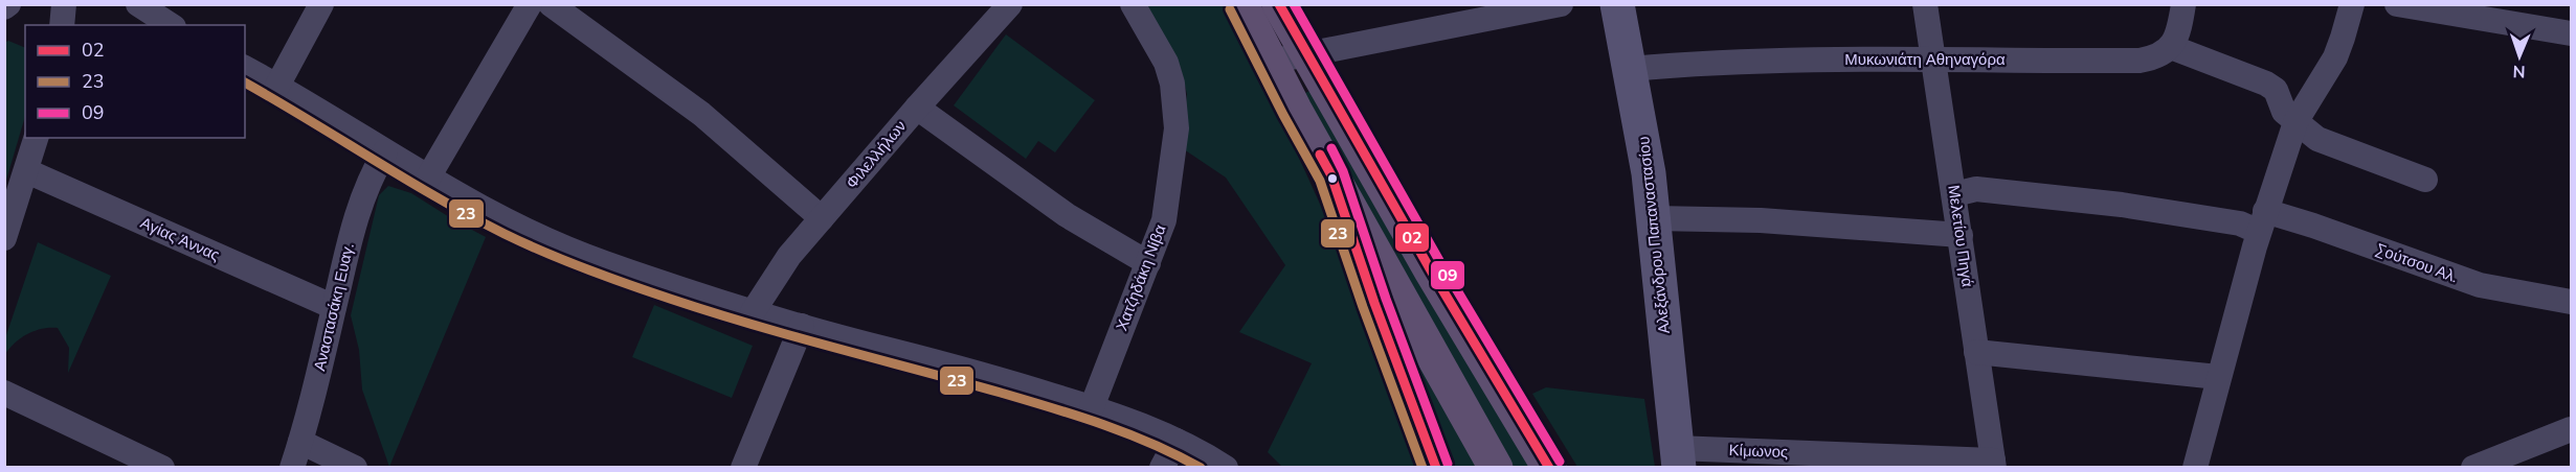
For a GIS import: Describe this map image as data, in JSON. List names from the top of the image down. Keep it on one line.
{"streets":{"main road":["Αλεξάνδρου Παπαναστασίου"],"street":["Μυκωνιάτη Αθηναγόρα","Φιλελλήλων","Μελετίου Πηγά","Αγίας Άννας","Σούτσου Αλ.","Χατζηδάκη Νίβα","Αναστασάκη Ευαγ.","Κίμωνος"]},"crossings":[["Μυκωνιάτη Αθηναγόρα","Αλεξάνδρου Παπαναστασίου"],["Μυκωνιάτη Αθηναγόρα","Μελετίου Πηγά"],["Αλεξάνδρου Παπαναστασίου","Κίμωνος"],["Μελετίου Πηγά","Σούτσου Αλ."],["Μελετίου Πηγά","Κίμωνος"],["Αγίας Άννας","Αναστασάκη Ευαγ."]],"lines":["transit line 02","transit line 09","transit line 23"],"legend":["02","23","09"],"north":"bottom"}
